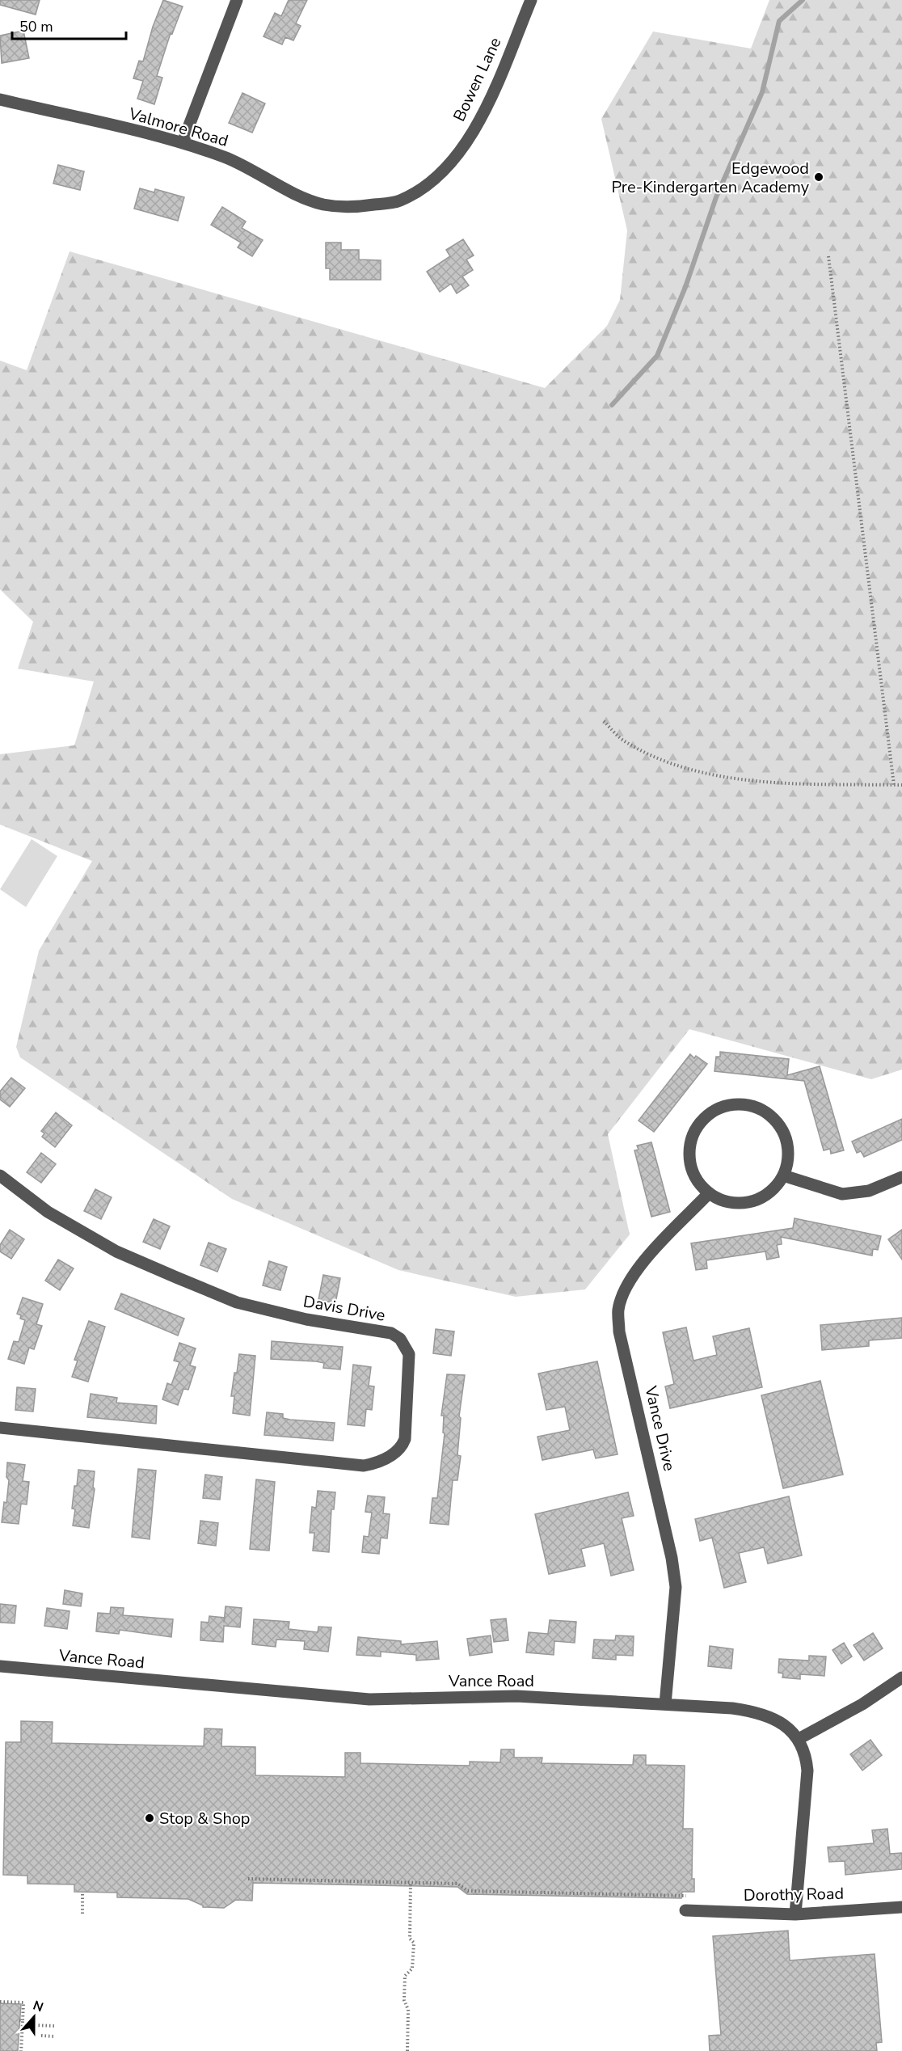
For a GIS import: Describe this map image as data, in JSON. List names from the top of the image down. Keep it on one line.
{"streets":{"street":["Bowen Lane","Valmore Road","Davis Drive","Vance Drive","Vance Road","Dorothy Road"]},"crossings":[["Bowen Lane","Valmore Road"],["Vance Drive","Vance Road"]],"places":["Edgewood Pre-Kindergarten Academy","Stop & Shop"],"scale_bar":"50 m","north":"top"}
